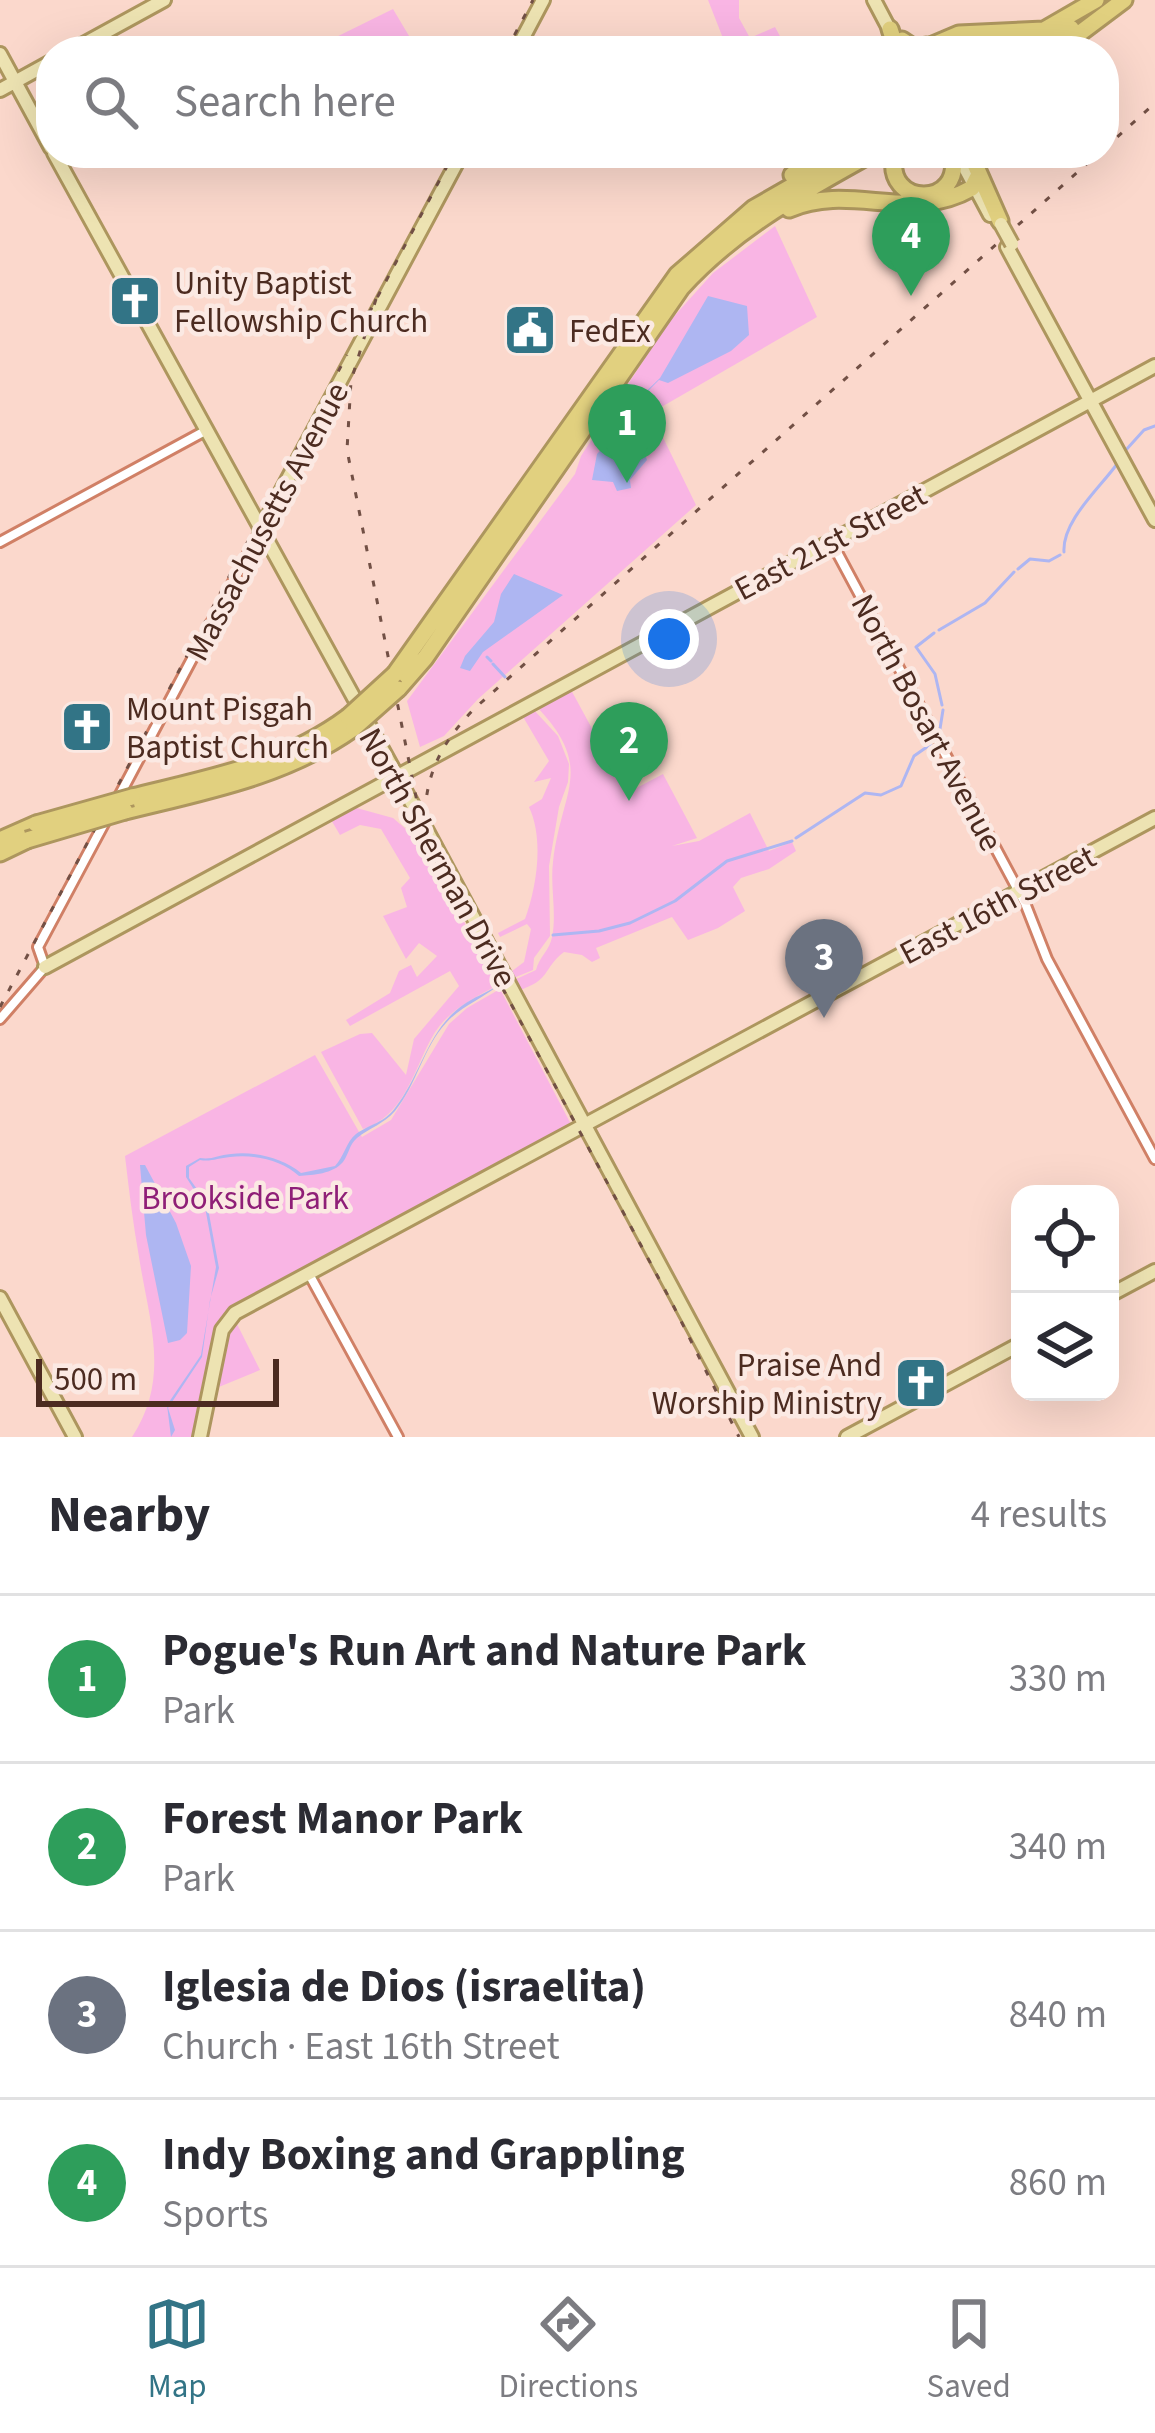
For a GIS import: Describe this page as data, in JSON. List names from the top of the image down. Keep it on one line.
{"streets":{"main road":["Massachusetts Avenue","East 21st Street","North Sherman Drive","East 16th Street"],"street":["North Bosart Avenue"]},"crossings":[["Massachusetts Avenue","East 21st Street"],["Massachusetts Avenue","North Sherman Drive"],["East 21st Street","North Bosart Avenue"],["East 21st Street","North Sherman Drive"],["North Bosart Avenue","East 16th Street"],["North Sherman Drive","East 16th Street"]],"parks":["Brookside Park"],"places":{"church":["Unity Baptist Fellowship Church","Mount Pisgah Baptist Church","Praise And Worship Ministry"],"public building":["FedEx"]},"scale_bar":"500 m","page":{"search":"Search here","pins":["4","1","2","3"],"scale":"500 m","heading":["Nearby","4 results"],"list":[{"mark":"1","name":"Pogue's Run Art and Nature Park","note":"Park","value":"330 m"},{"mark":"2","name":"Forest Manor Park","note":"Park","value":"340 m"},{"mark":"3","name":"Iglesia de Dios (israelita)","note":"Church · East 16th Street","value":"840 m"},{"mark":"4","name":"Indy Boxing and Grappling","note":"Sports","value":"860 m"}],"nav":["Map","Directions","Saved"]}}
